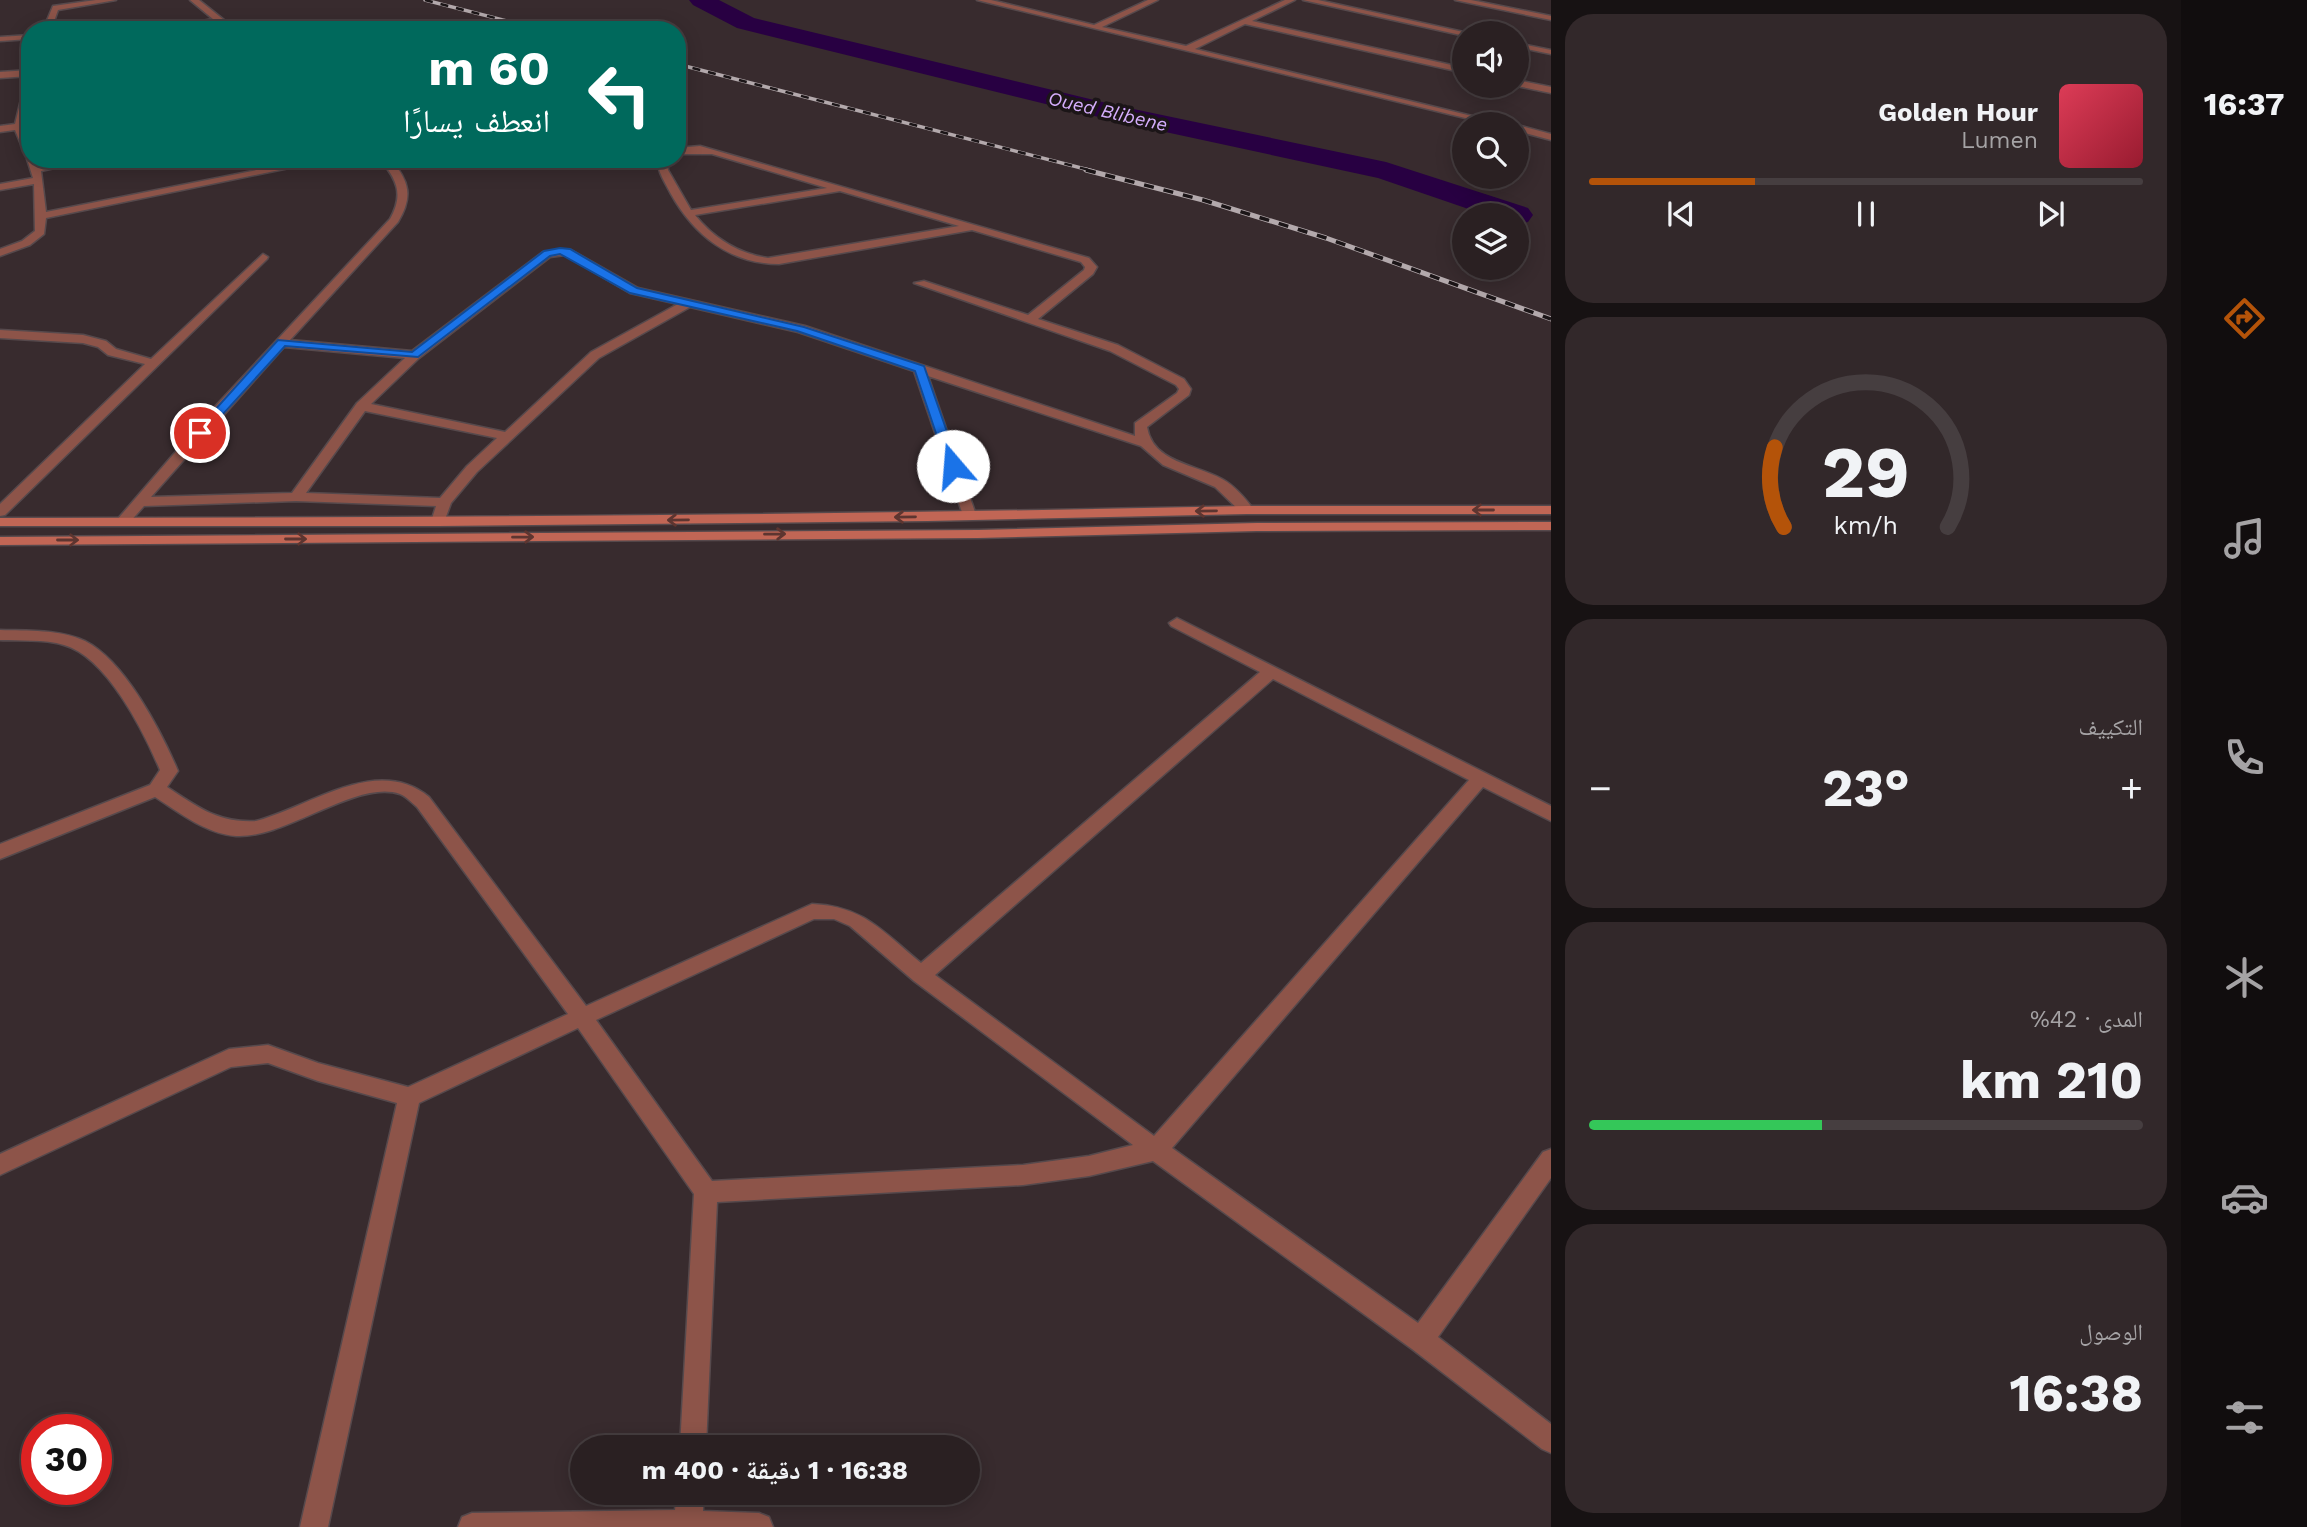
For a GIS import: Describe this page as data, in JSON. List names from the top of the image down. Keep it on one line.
{"water":["Oued Blibene"],"page":{"tabs":"16:37","turn":["60 m","انعطف يسارًا"],"song":["Golden Hour","Lumen"],"tile":["التكييف",["المدى · 42%","210 km"],["الوصول","16:38"]],"heat":["−","23°","+"],"limit":"30","trip":"16:38 · 1 دقيقة · 400 m","gauge":["29","km/h"]}}
